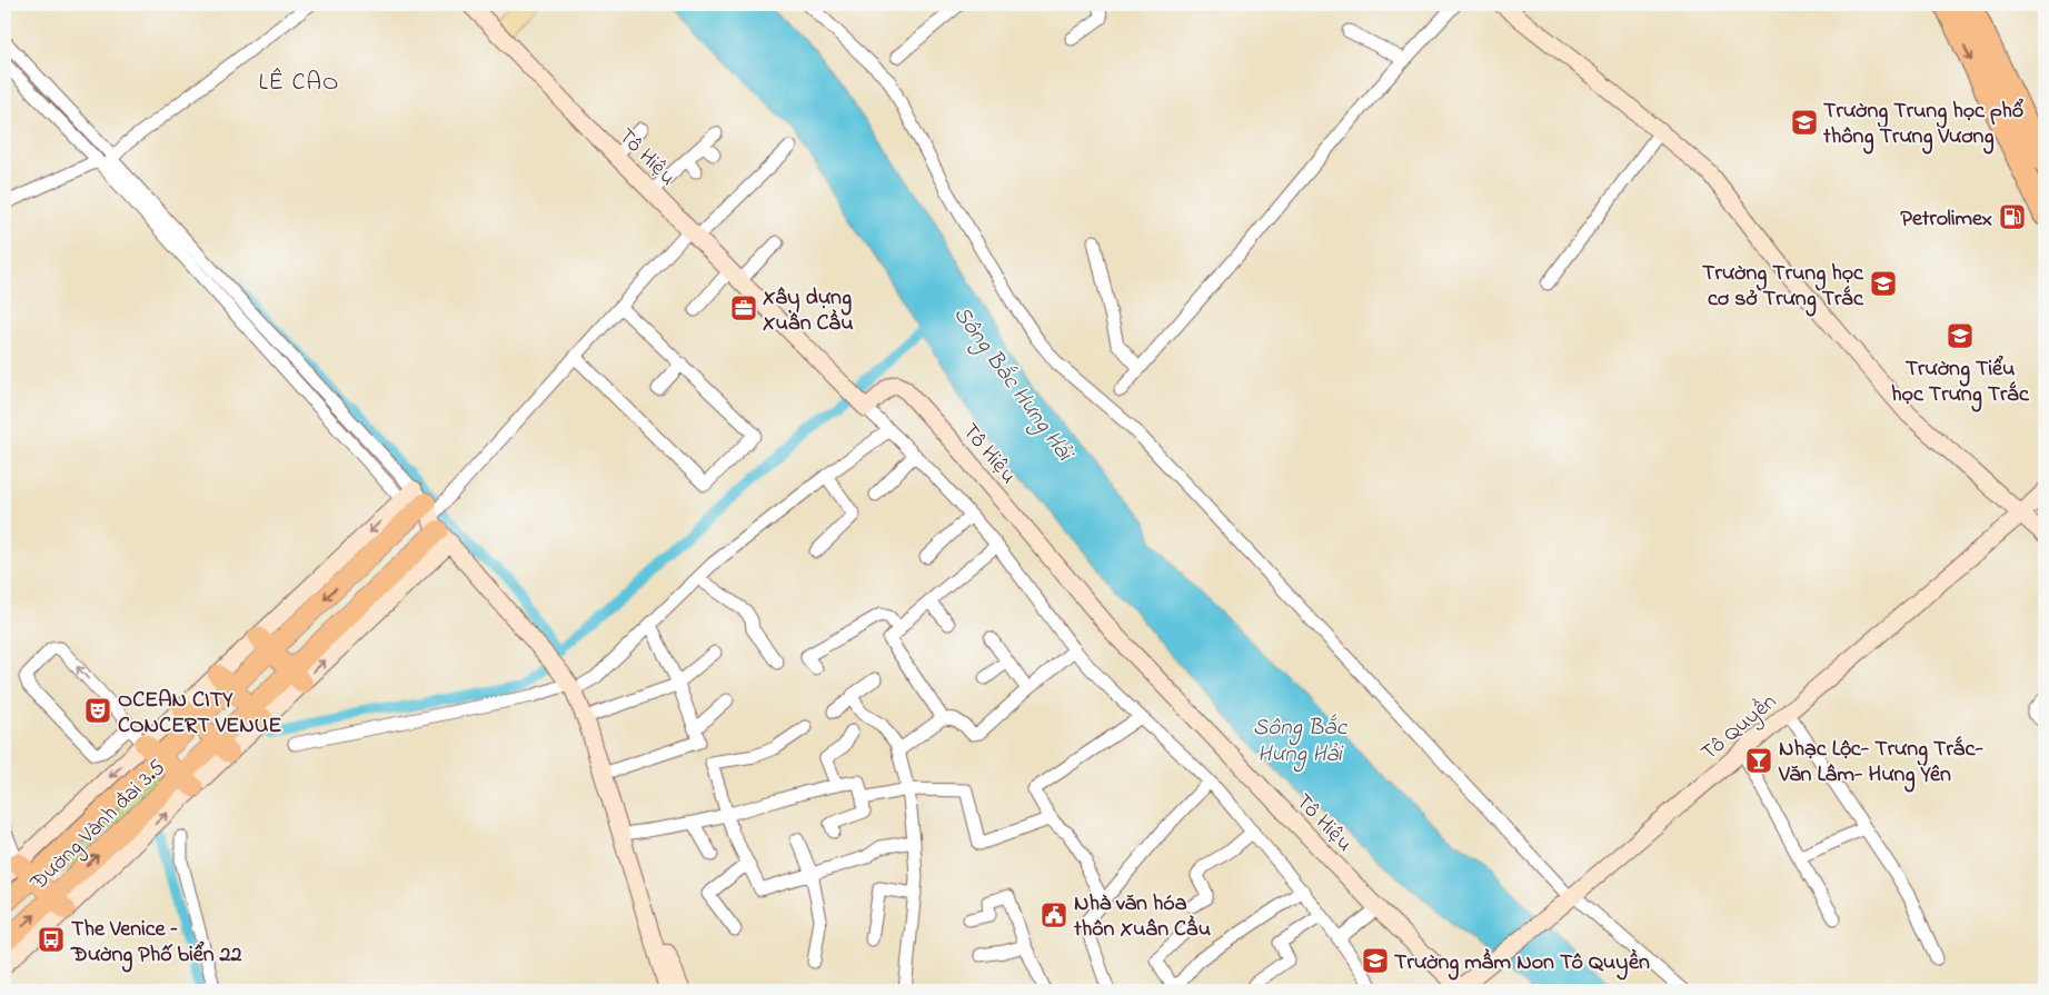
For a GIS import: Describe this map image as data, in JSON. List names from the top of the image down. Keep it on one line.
{"streets":{"main road":["Tô Hiệu","Tô Quyền","Đường Vành đai 3.5"]},"crossings":[["Tô Hiệu","Tô Quyền"]],"districts":["LÊ CAO"],"water":["Sông Bắc Hưng Hải"],"places":{"school or university":["Trường Trung học phổ thông Trưng Vương","Trường Trung học cơ sở Trưng Trắc","Trường Tiểu học Trưng Trắc","Trường mầm Non Tô Quyền"],"fuel station":["Petrolimex"],"office":["Xây dựng Xuân Cầu"],"theatre":["OCEAN CITY CONCERT VENUE"],"bar":["Nhạc Lộc- Trưng Trắc- Văn Lâm- Hưng Yên"],"public building":["Nhà văn hóa thôn Xuân Cầu"],"bus stop":["The Venice – Đường Phố biển 22"]}}
